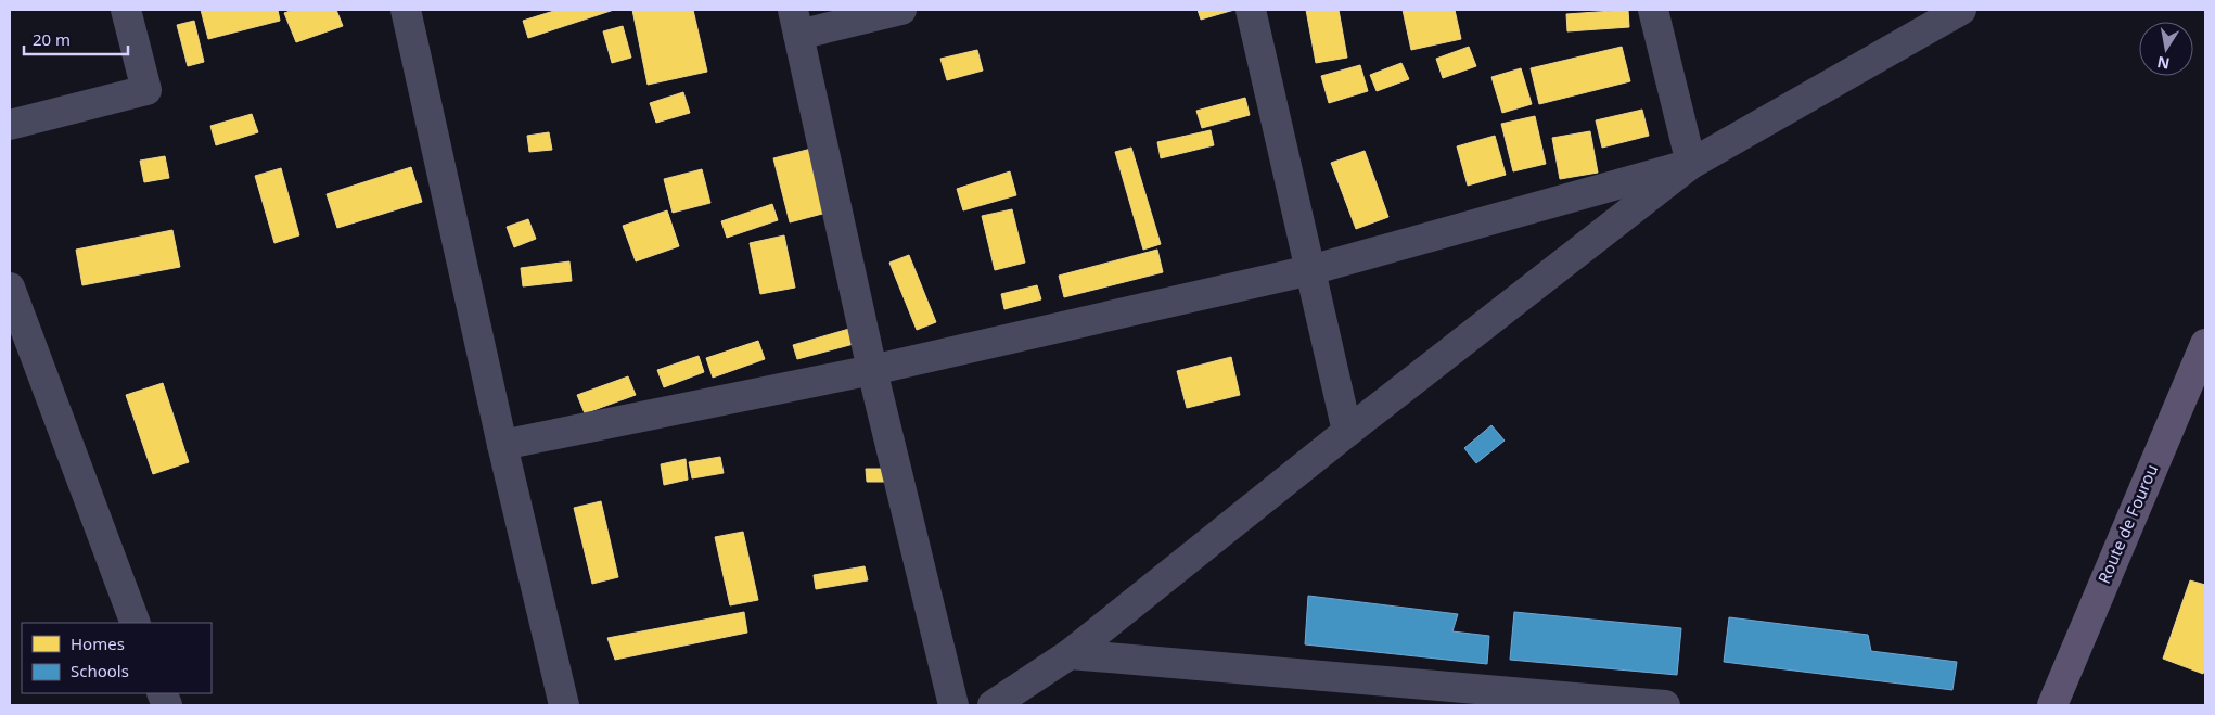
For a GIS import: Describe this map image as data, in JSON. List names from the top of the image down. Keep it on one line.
{"streets":{"main road":["Route de Fourou"]},"legend":["Homes","Schools"],"scale_bar":"20 m","north":"bottom"}
